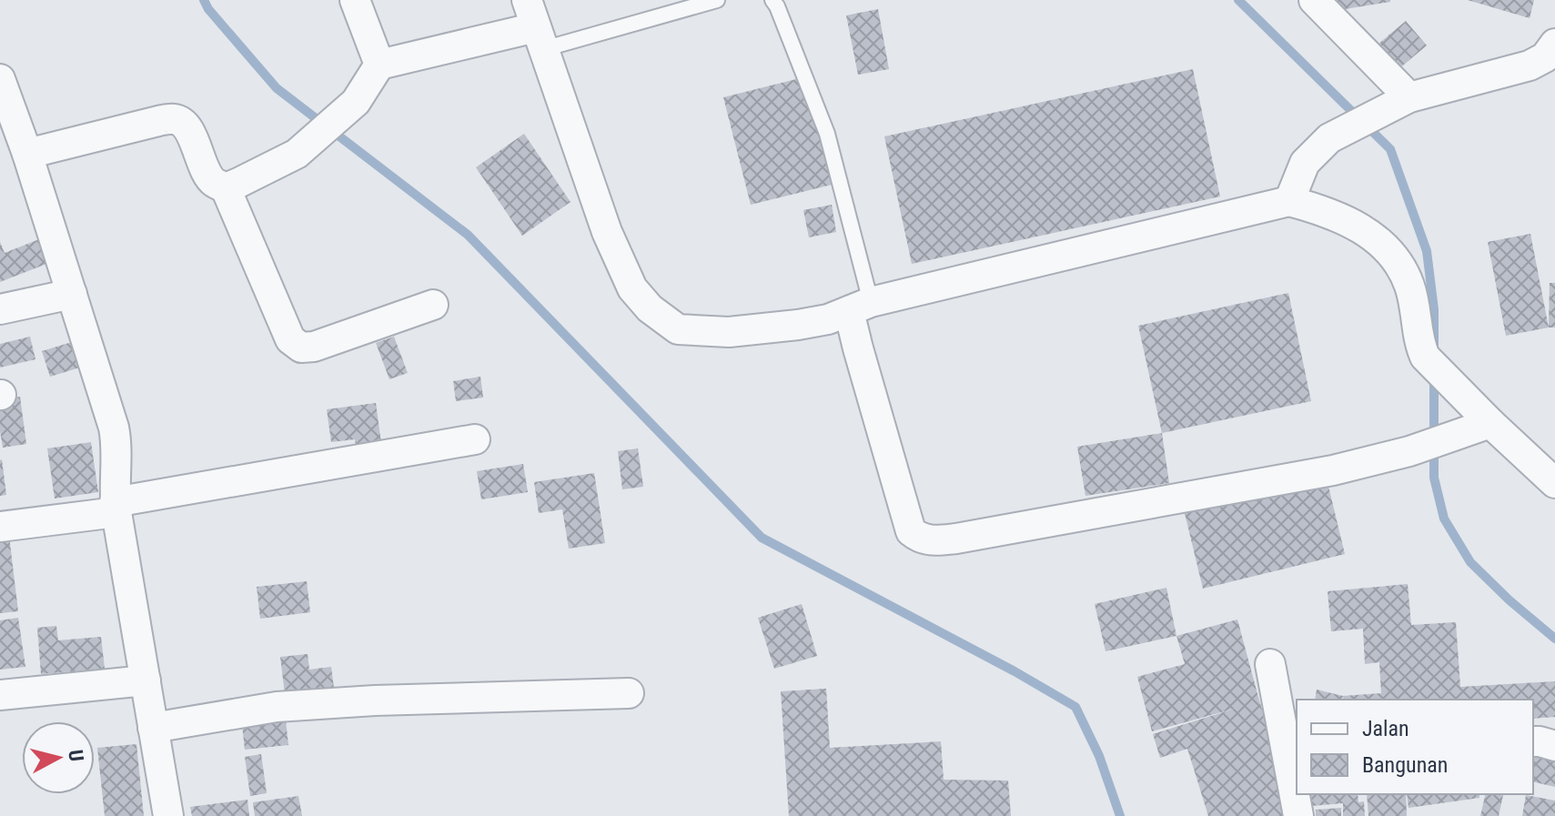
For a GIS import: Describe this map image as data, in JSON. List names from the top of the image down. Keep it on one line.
{"legend":["Jalan","Bangunan"],"north":"right"}
